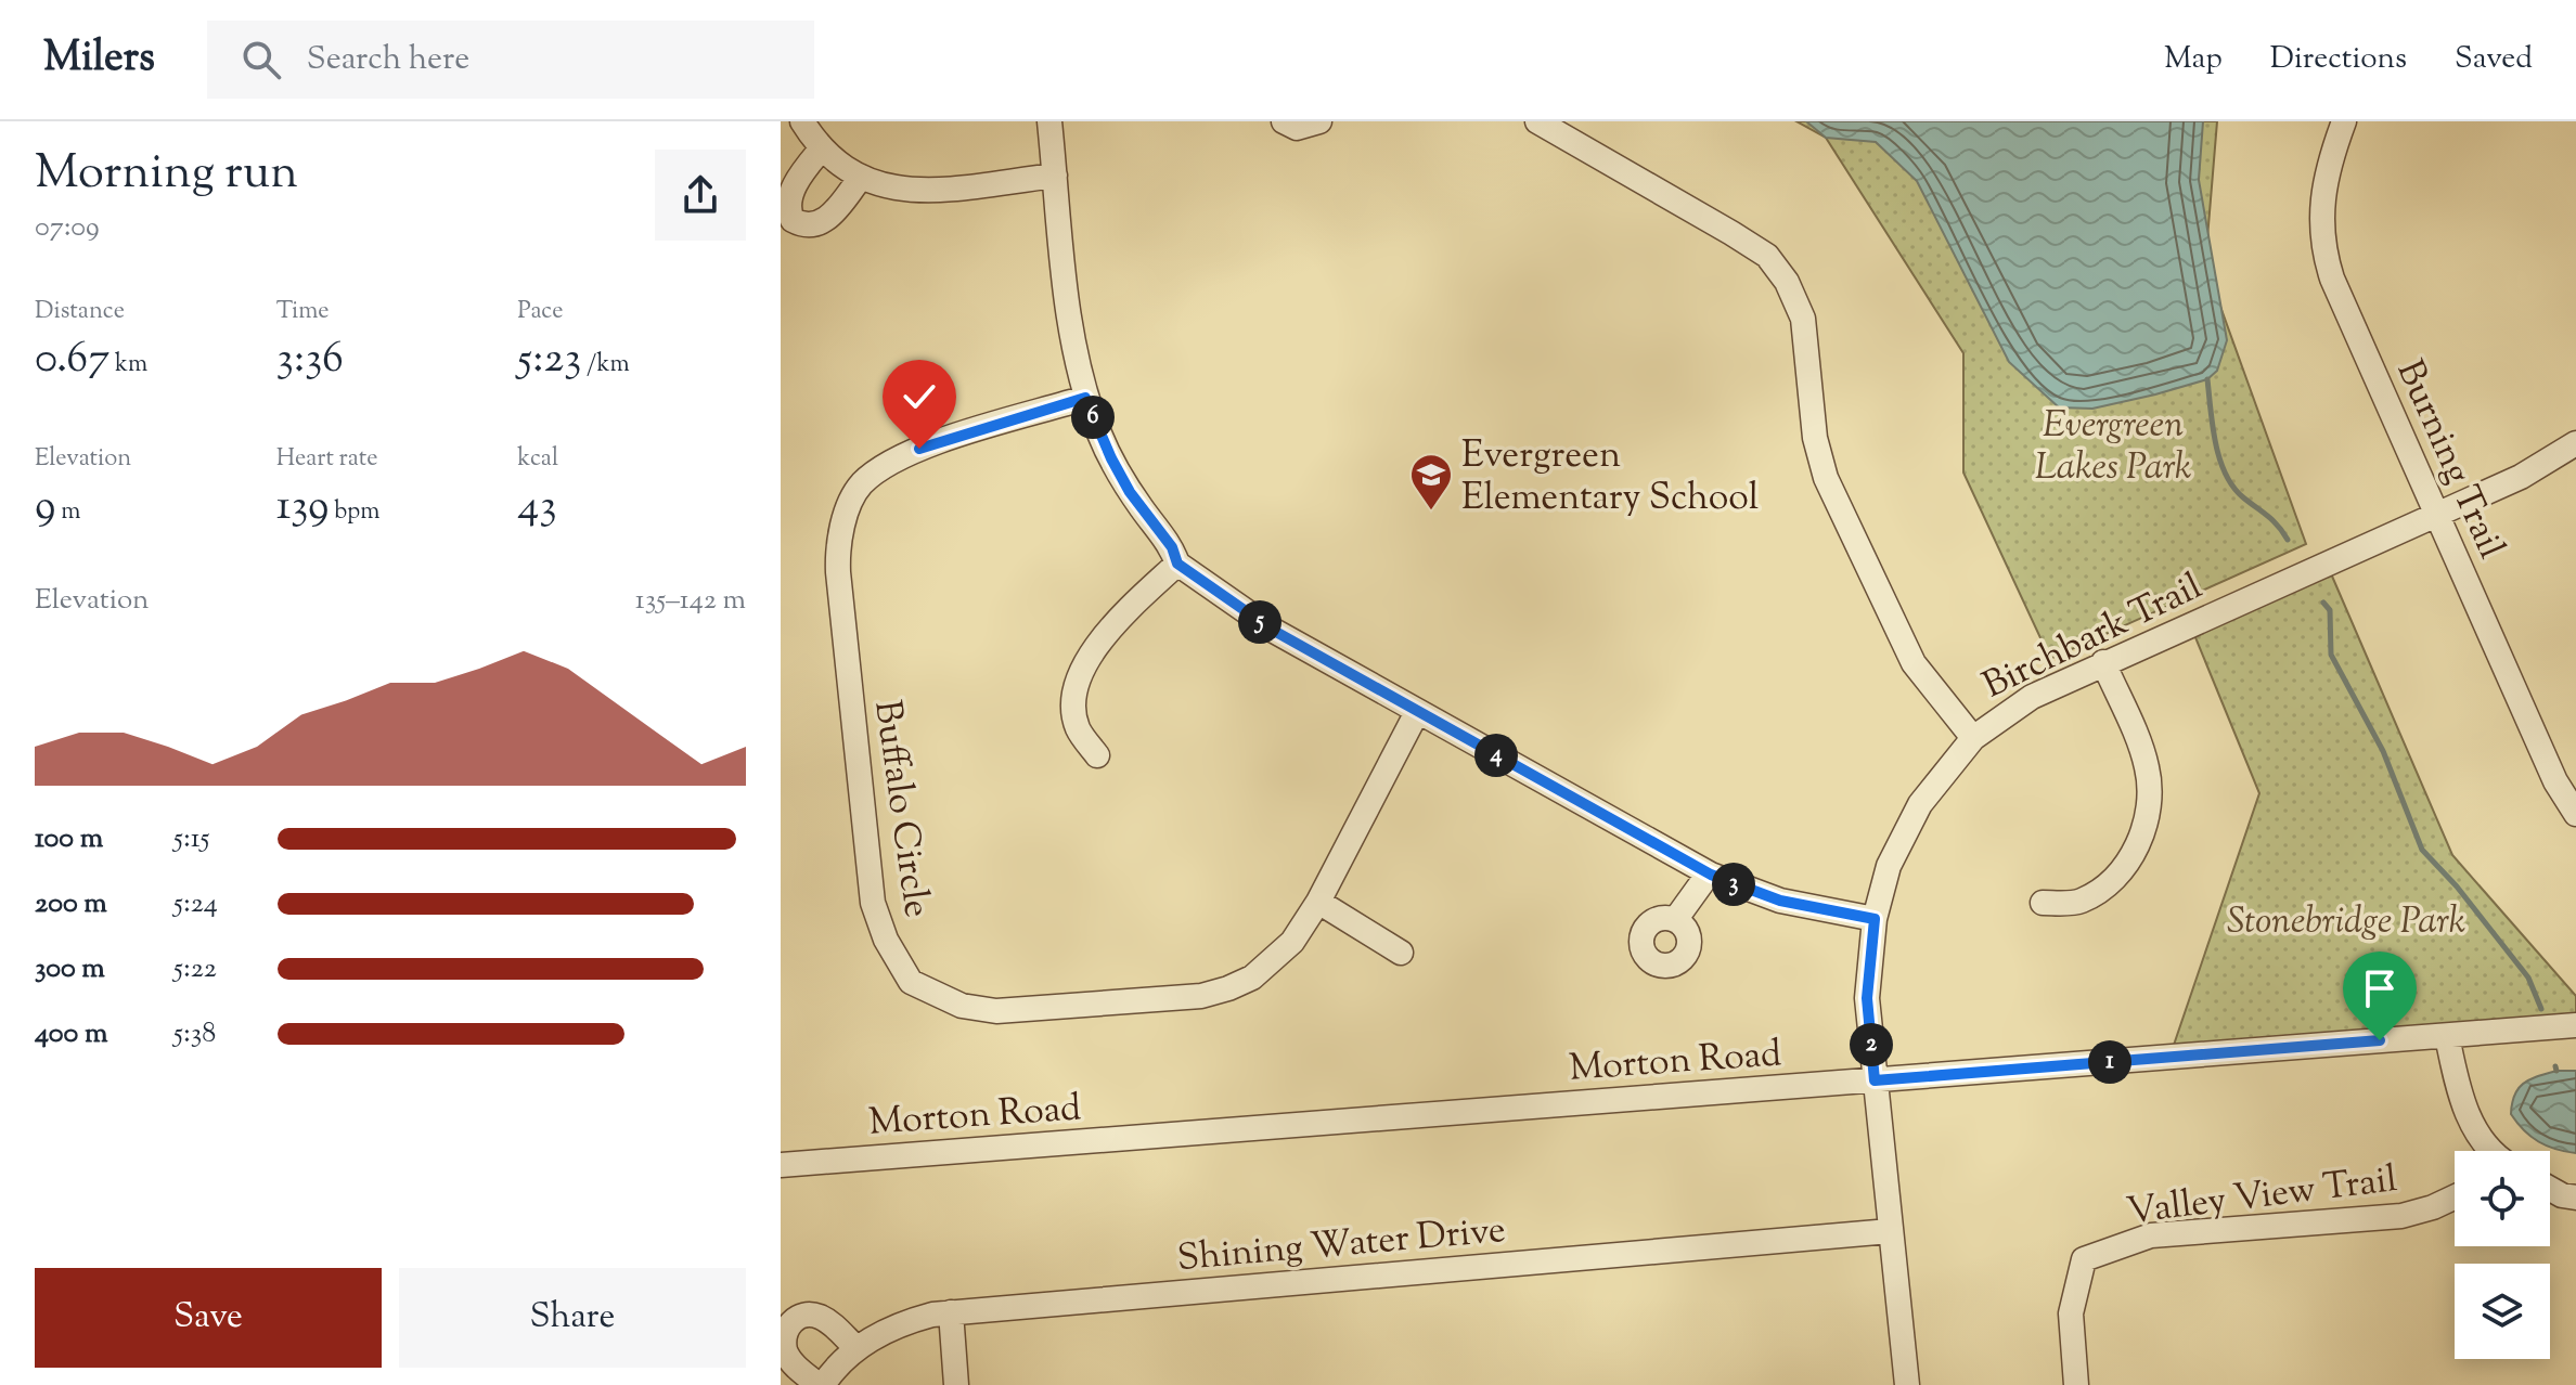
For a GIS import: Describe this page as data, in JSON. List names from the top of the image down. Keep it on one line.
{"streets":{"street":["Burning Trail","Birchbark Trail","Buffalo Circle","Morton Road","Valley View Trail","Shining Water Drive"]},"crossings":[["Burning Trail","Birchbark Trail"],["Birchbark Trail","Morton Road"],["Birchbark Trail","Shining Water Drive"]],"parks":["Evergreen Lakes Park","Stonebridge Park"],"places":{"school or university":["Evergreen Elementary School"]},"page":{"header":"Milers","search":"Search here","nav":["Map","Directions","Saved"],"heading":["Morning run","07:09"],"stats":[["Distance","0.67 km"],["Time","3:36"],["Pace","5:23 /km"],["Elevation","9 m"],["Heart rate","139 bpm"],["kcal","43"]],"pins":["6","5","4","3","2","1"],"chart":["Elevation","135–142 m"],"list":[{"name":"100 m","note":"5:15"},{"name":"200 m","note":"5:24"},{"name":"300 m","note":"5:22"},{"name":"400 m","note":"5:38"}],"buttons":["Save","Share"]}}
